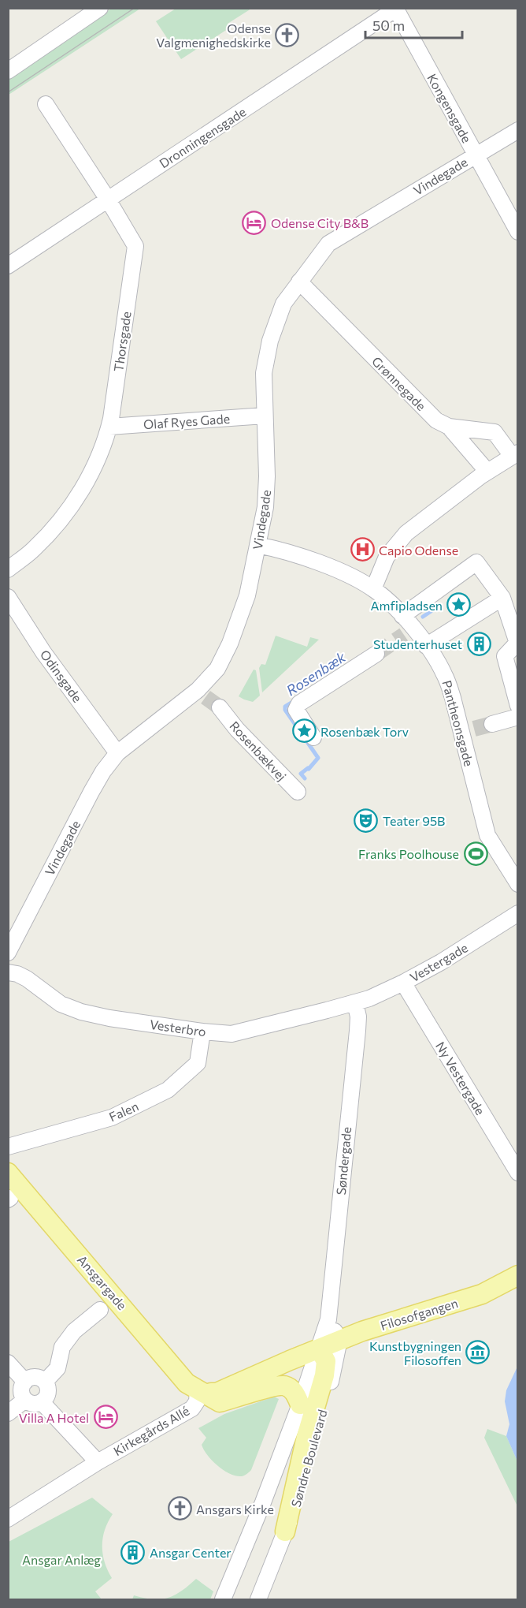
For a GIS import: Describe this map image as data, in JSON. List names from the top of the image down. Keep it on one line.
{"streets":{"main road":["Ansgargade","Filosofgangen","Kirkegårds Allé"],"street":["Kongensgade","Dronningensgade","Vindegade","Thorsgade","Grønnegade","Olaf Ryes Gade","Odinsgade","Pantheonsgade","Rosenbækvej","Vestergade","Vesterbro","Ny Vestergade","Falen","Søndergade","Søndre Boulevard"]},"crossings":[["Kongensgade","Dronningensgade"],["Kongensgade","Vindegade"],["Dronningensgade","Thorsgade"],["Vindegade","Grønnegade"],["Vindegade","Olaf Ryes Gade"],["Vindegade","Odinsgade"],["Vindegade","Pantheonsgade"],["Thorsgade","Olaf Ryes Gade"],["Vestergade","Vesterbro"],["Vestergade","Ny Vestergade"],["Vestergade","Søndergade"],["Vesterbro","Falen"],["Vesterbro","Søndergade"],["Søndergade","Filosofgangen"],["Søndergade","Kirkegårds Allé"],["Søndergade","Søndre Boulevard"],["Ansgargade","Kirkegårds Allé"],["Ansgargade","Søndre Boulevard"],["Filosofgangen","Kirkegårds Allé"],["Filosofgangen","Søndre Boulevard"],["Kirkegårds Allé","Søndre Boulevard"]],"water":["Rosenbæk"],"parks":["Ansgar Anlæg"],"places":{"church":["Odense Valgmenighedskirke","Ansgars Kirke"],"hotel":["Odense City B&B","Villa A Hotel"],"hospital":["Capio Odense"],"place":["Amfipladsen","Rosenbæk Torv"],"building":["Studenterhuset","Ansgar Center"],"theatre":["Teater 95B"],"sports":["Franks Poolhouse"],"museum":["Kunstbygningen Filosoffen"]},"scale_bar":"50 m"}
